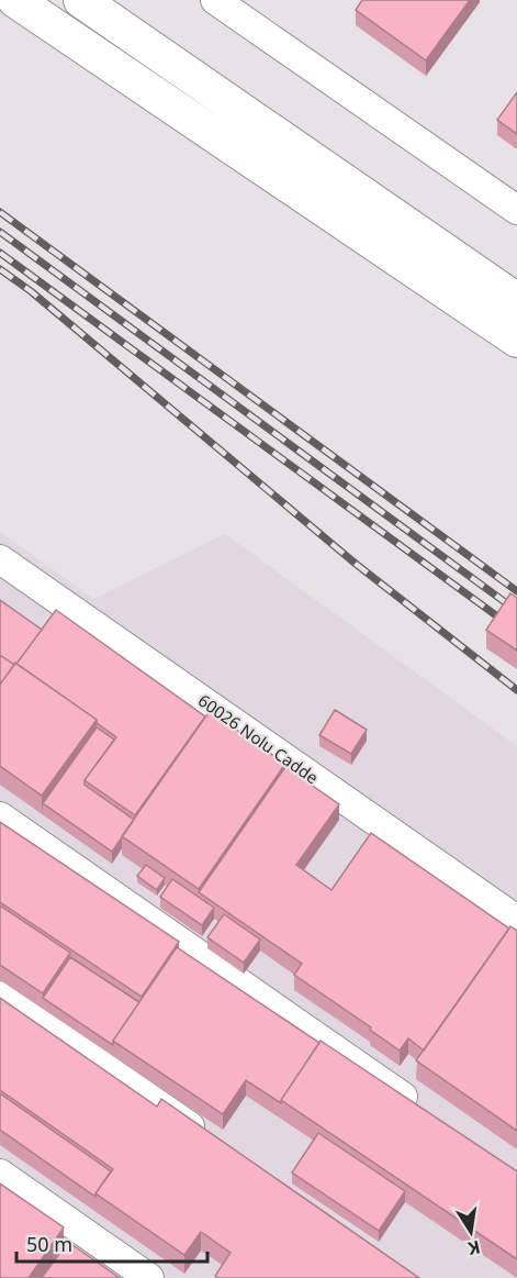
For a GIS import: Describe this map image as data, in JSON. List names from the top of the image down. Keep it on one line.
{"streets":{"street":["60026 Nolu Cadde"]},"scale_bar":"50 m","north":"bottom"}
